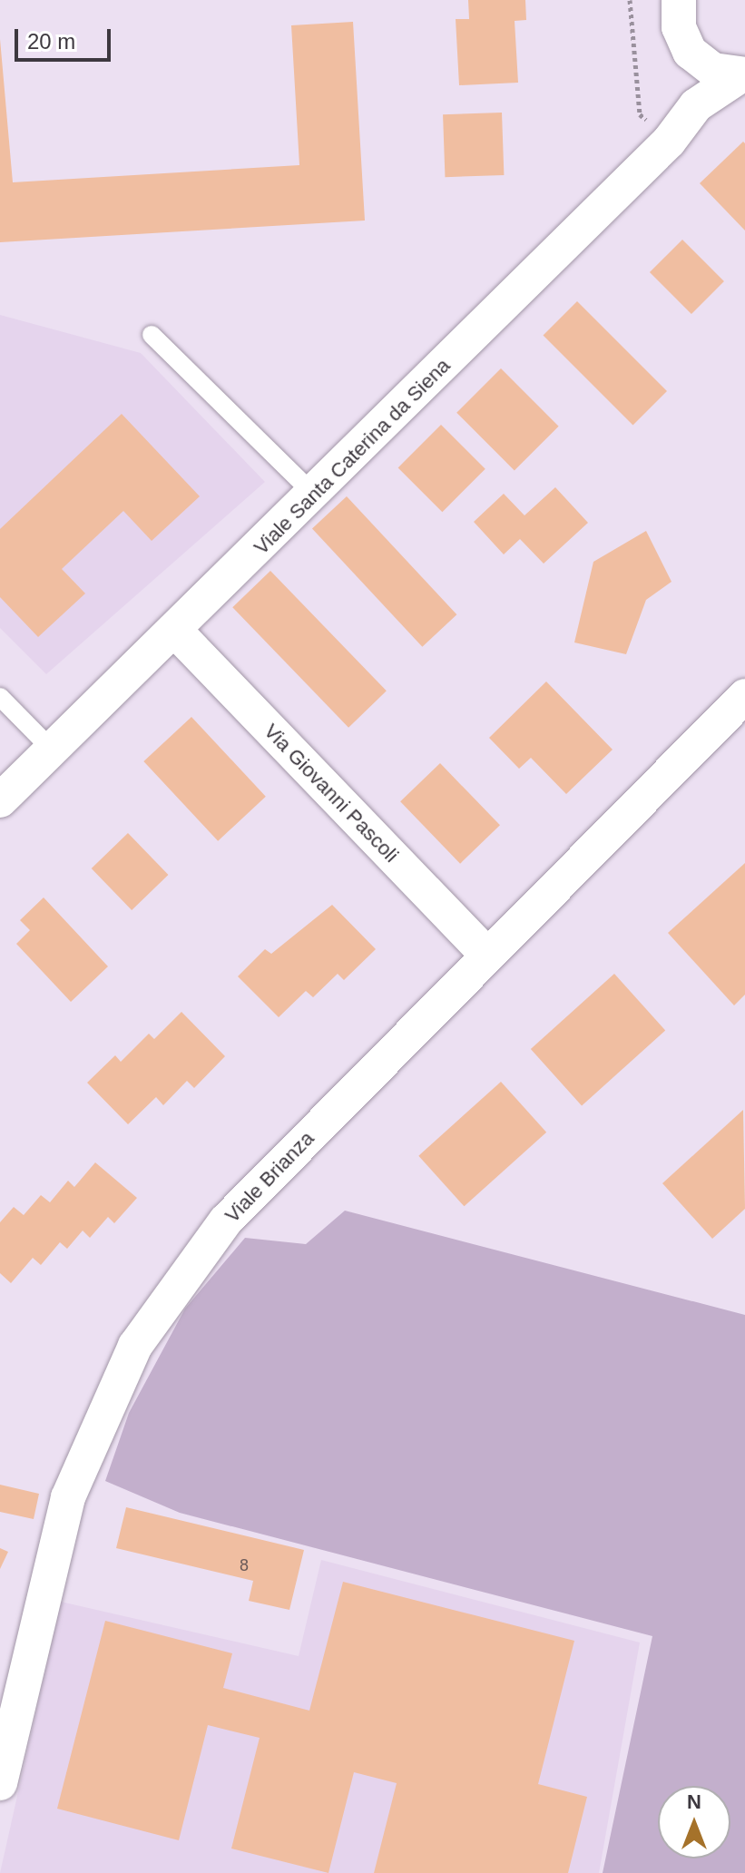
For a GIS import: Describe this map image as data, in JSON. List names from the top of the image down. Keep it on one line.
{"streets":{"street":["Viale Santa Caterina da Siena","Via Giovanni Pascoli","Viale Brianza"]},"crossings":[["Viale Santa Caterina da Siena","Via Giovanni Pascoli"],["Via Giovanni Pascoli","Viale Brianza"]],"house_numbers":["8"],"scale_bar":"20 m","north":"top"}
